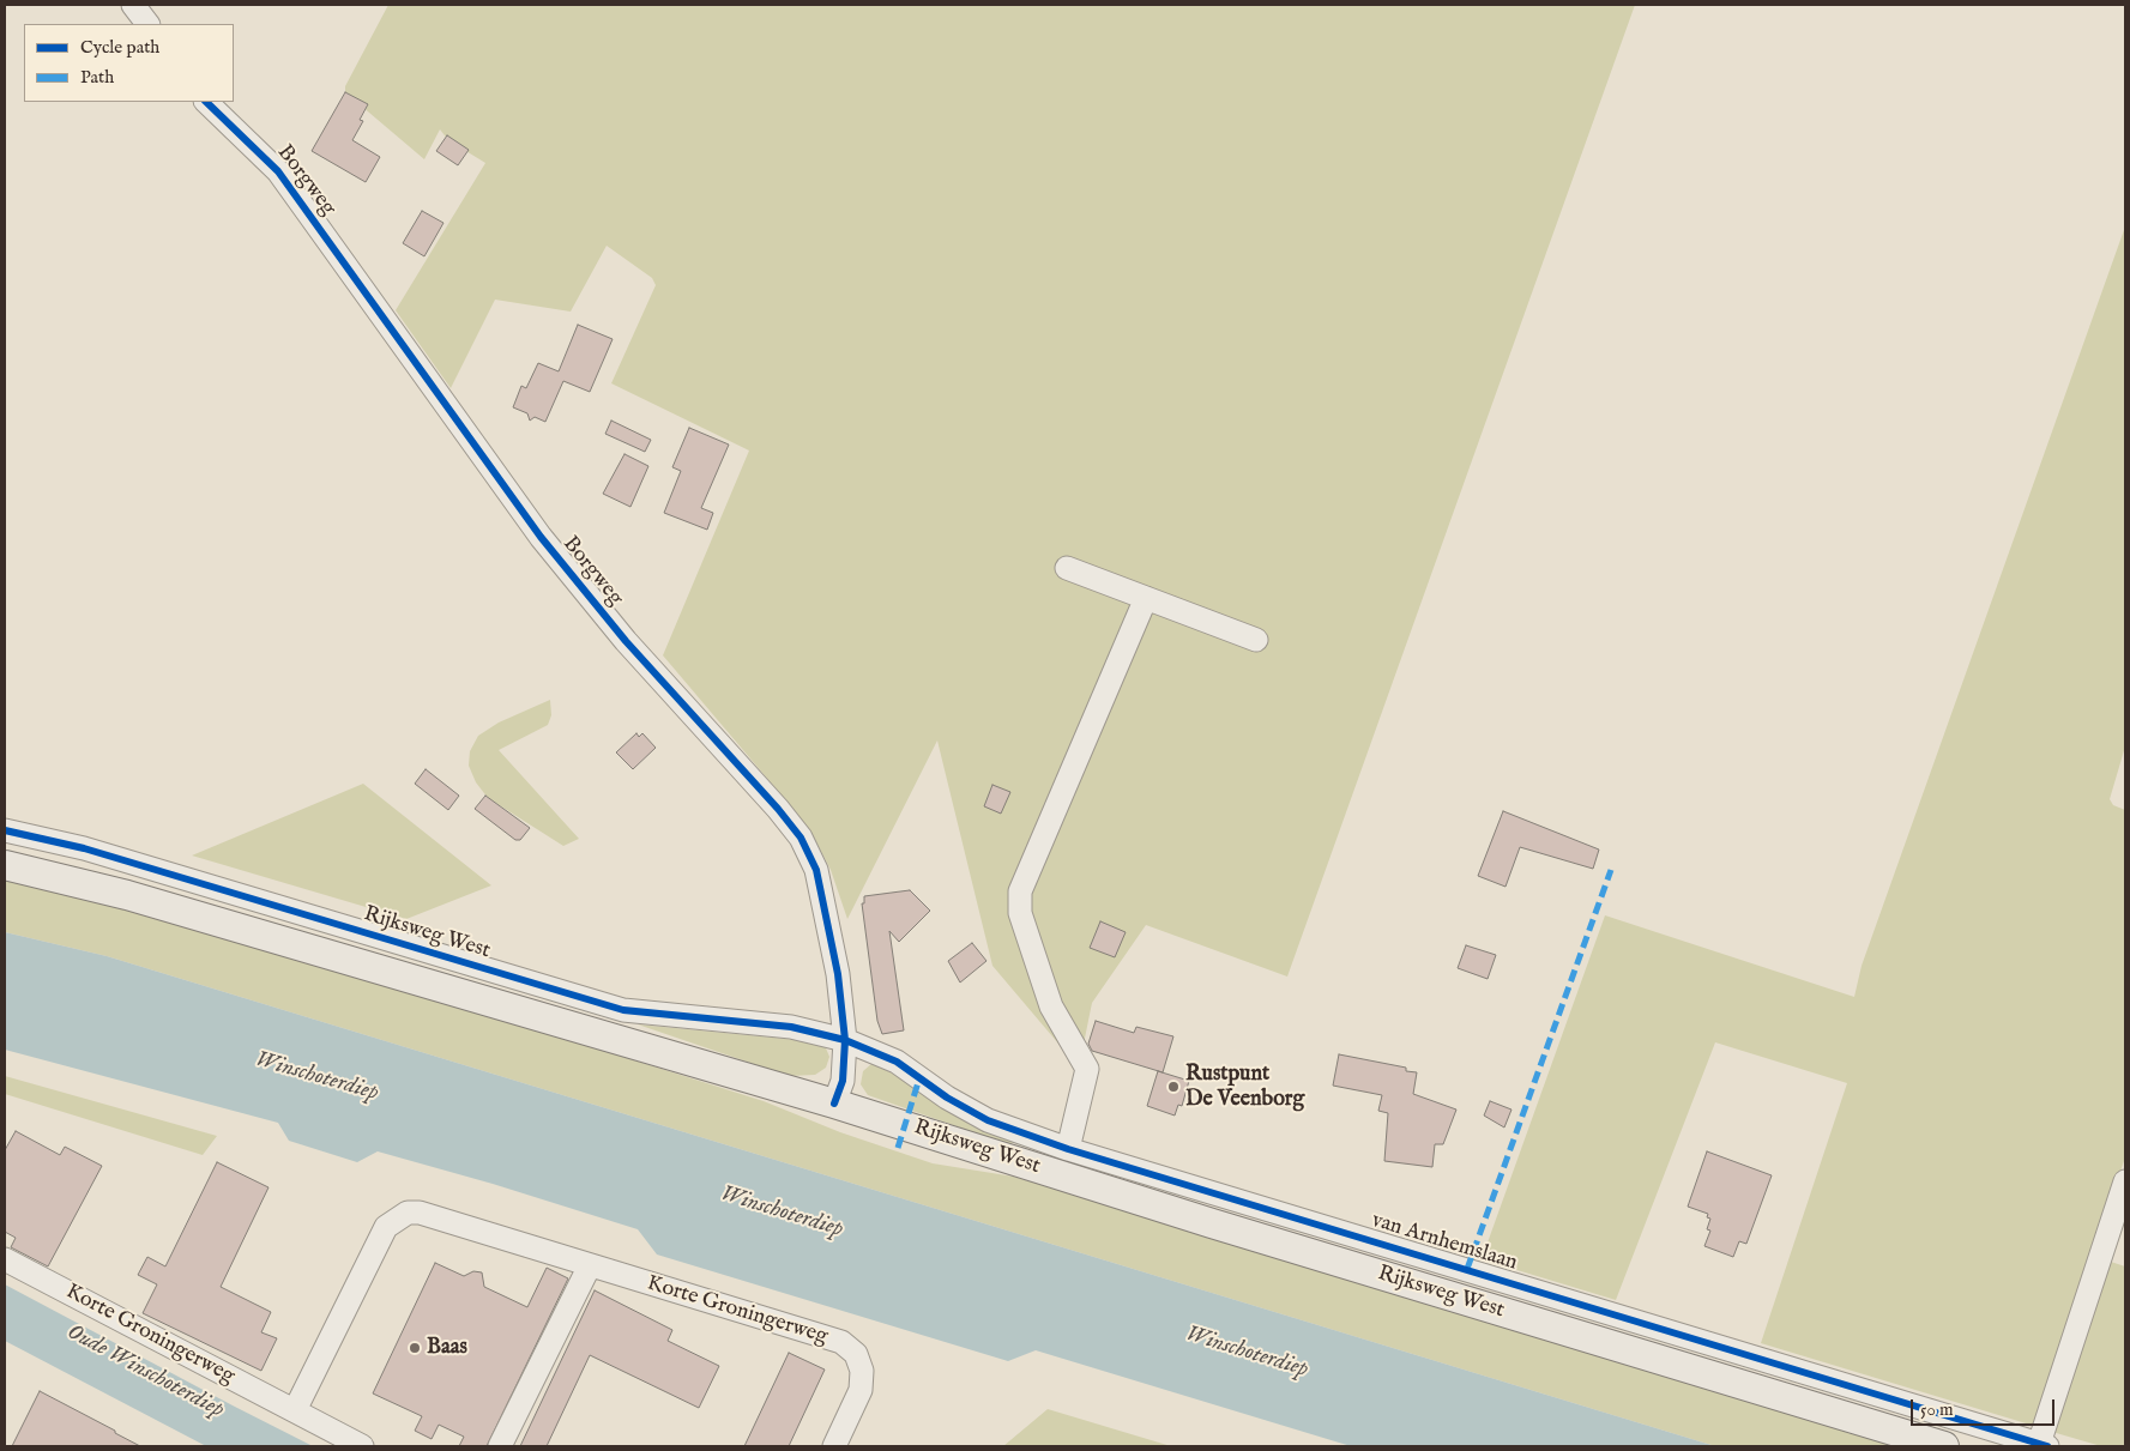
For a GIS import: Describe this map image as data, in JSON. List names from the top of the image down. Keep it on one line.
{"streets":{"main road":["Rijksweg West"],"street":["Borgweg","van Arnhemslaan","Korte Groningerweg"]},"crossings":[["Borgweg","Rijksweg West"],["Borgweg","van Arnhemslaan"],["Rijksweg West","van Arnhemslaan"]],"water":["Winschoterdiep","Oude Winschoterdiep"],"places":["Rustpunt De Veenborg","Baas"],"legend":["Cycle path","Path"],"scale_bar":"50 m"}
